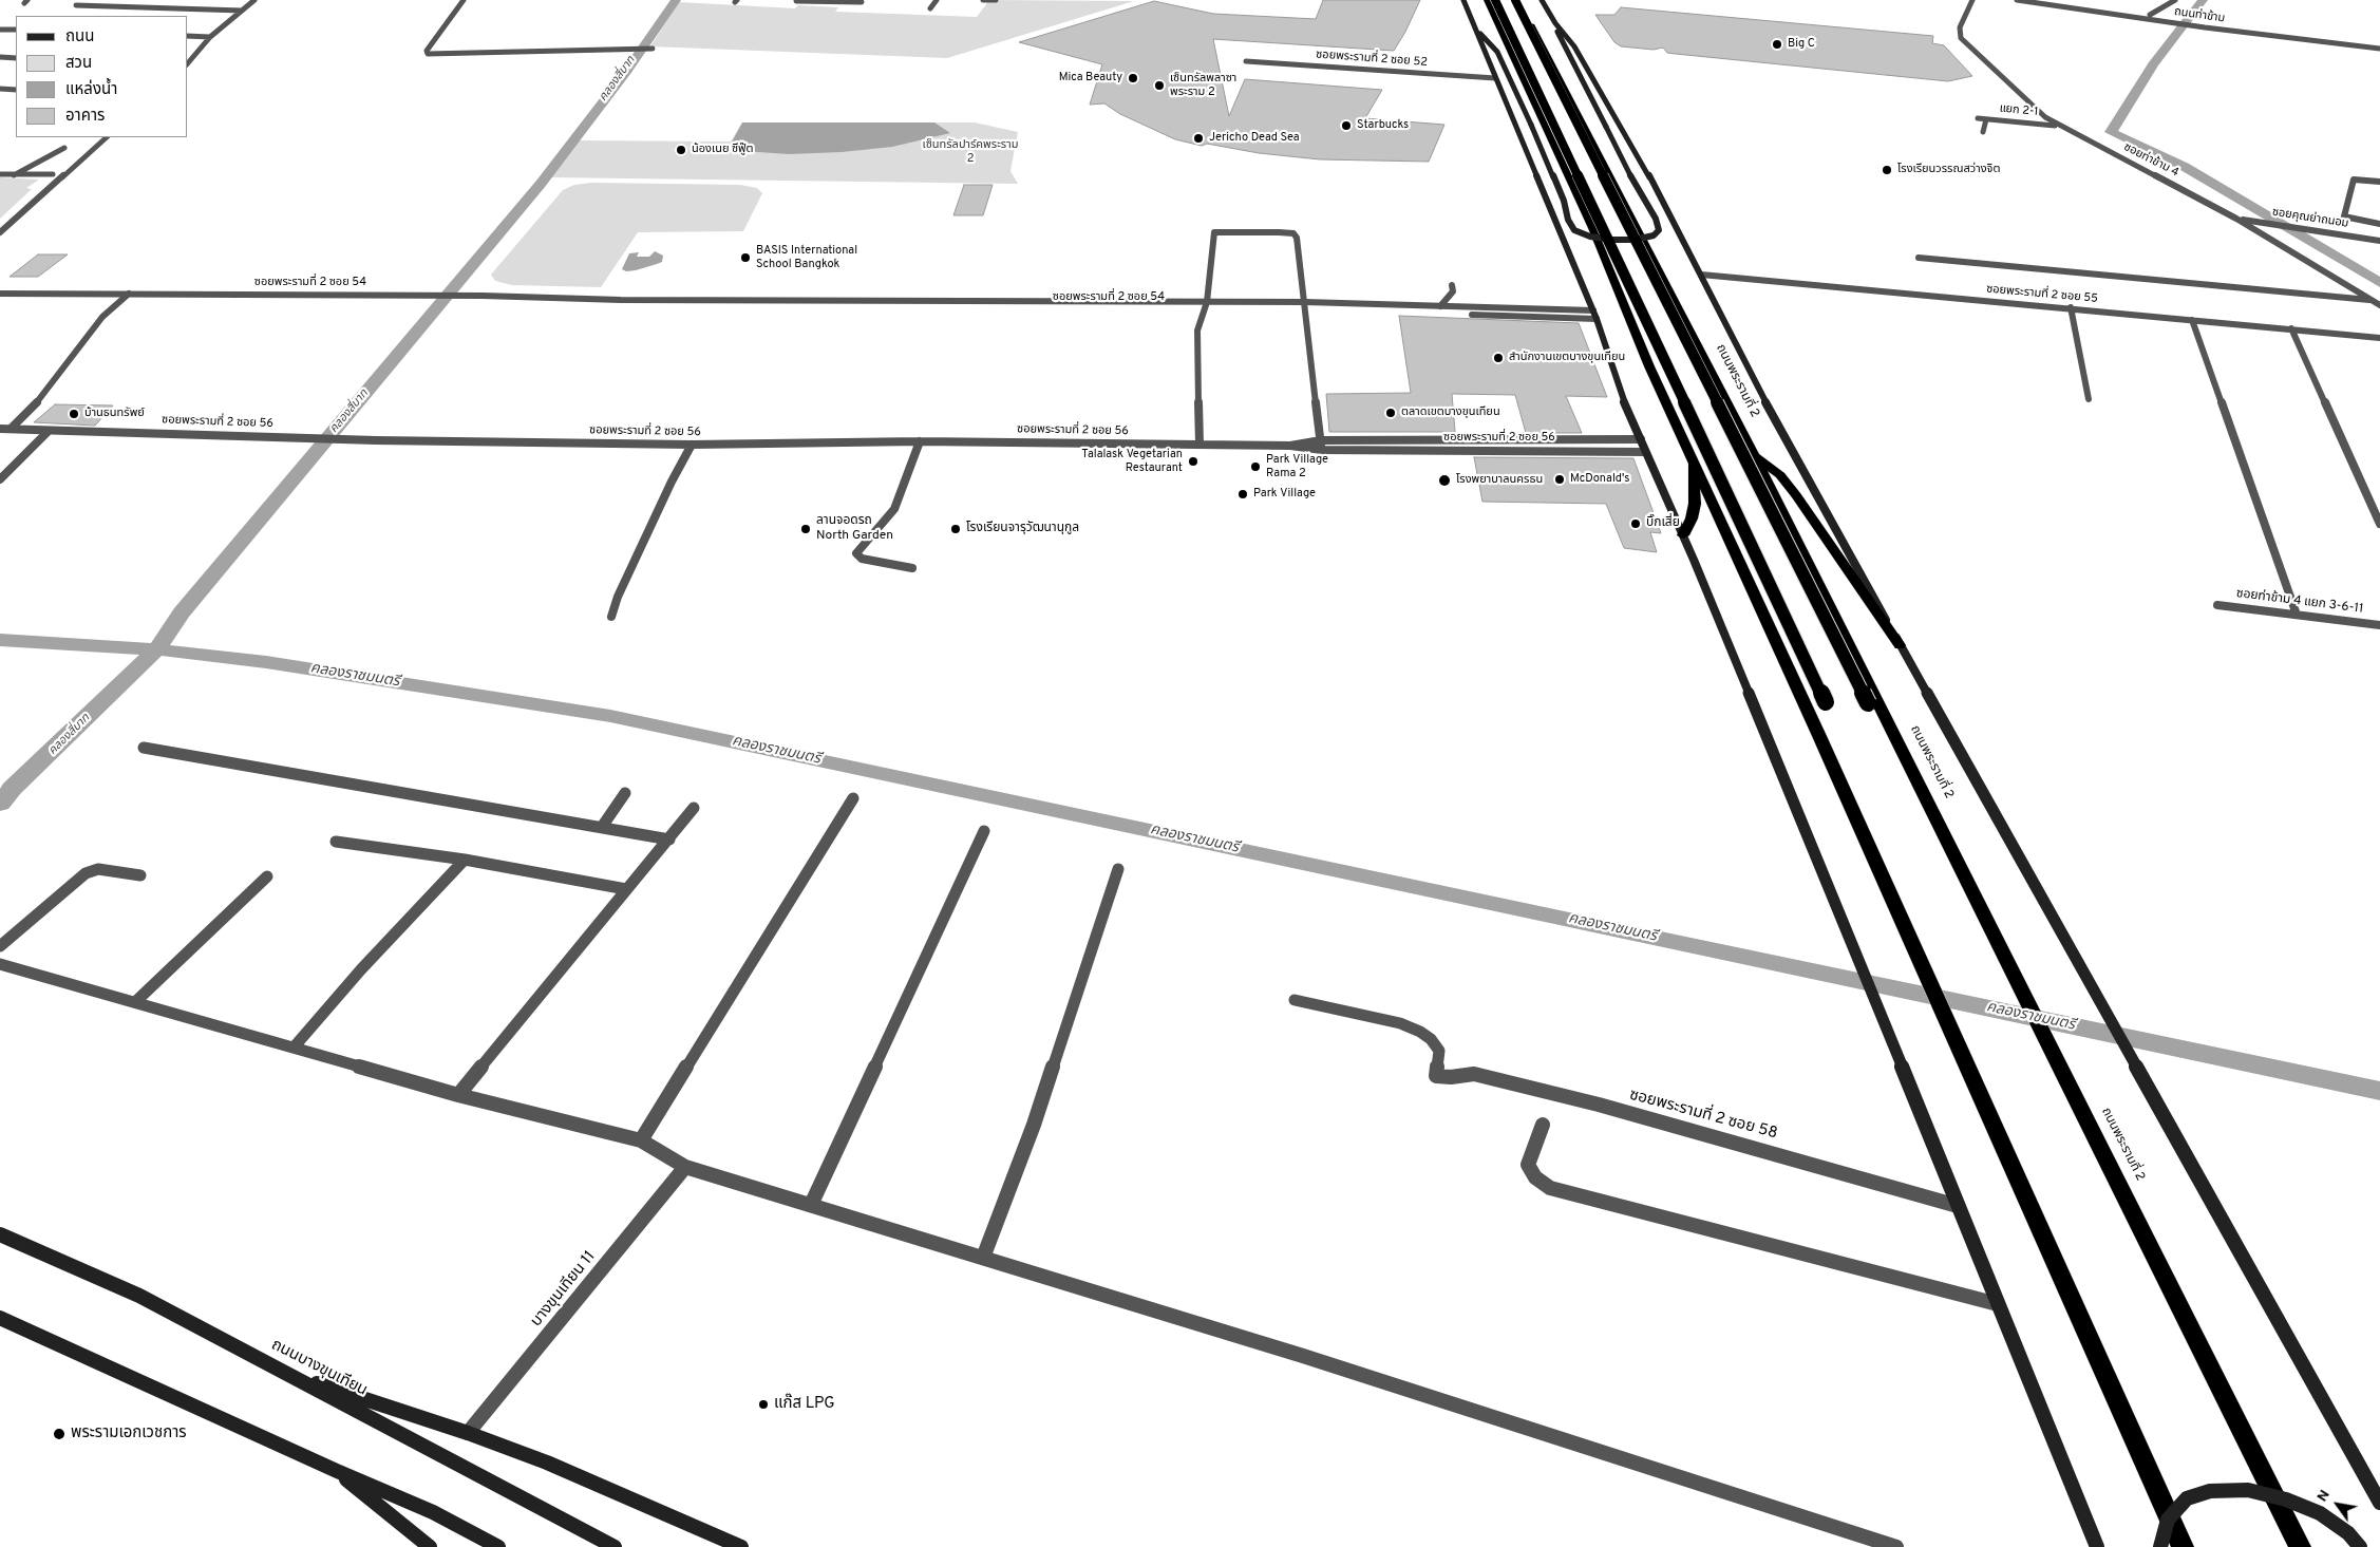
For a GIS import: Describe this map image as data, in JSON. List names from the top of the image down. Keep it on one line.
{"streets":{"highway":["ถนนพระรามที่ 2"],"main road":["ถนนบางขุนเทียน"],"street":["ถนนท่าข้าม","ซอยพระรามที่ 2 ซอย 52","แยก 2-1","ซอยท่าข้าม 4","ซอยคุณย่าถนอม","ซอยพระรามที่ 2 ซอย 54","ซอยพระรามที่ 2 ซอย 55","ซอยพระรามที่ 2 ซอย 56","ซอยท่าข้าม 4 แยก 3-6-11","ซอยพระรามที่ 2 ซอย 58","บางขุนเทียน 11"]},"crossings":[["แยก 2-1","ซอยท่าข้าม 4"],["ซอยท่าข้าม 4","ซอยคุณย่าถนอม"],["ซอยพระรามที่ 2 ซอย 55","ถนนพระรามที่ 2"]],"water":["คลองสี่บาท","คลองราชมนตรี"],"parks":["เซ็นทรัลปาร์คพระราม 2"],"places":["Big C","Mica Beauty","เซ็นทรัลพลาซา พระราม 2","Starbucks","Jericho Dead Sea","น้องเนย ซีฟู๊ต","โรงเรียนวรรณสว่างจิต","BASIS International School Bangkok","สำนักงานเขตบางขุนเทียน","ตลาดเขตบางขุนเทียน","บ้านธนทรัพย์","Talalask Vegetarian Restaurant","Park Village Rama 2","McDonald's","โรงพยาบาลนครธน","Park Village","บิ๊กเสี่ย","ลานจอดรถ North Garden","โรงเรียนจารุวัฒนานุกูล","แก๊ส LPG","พระรามเอกเวชการ"],"legend":["ถนน","สวน","แหล่งน้ำ","อาคาร"],"north":"top left"}
